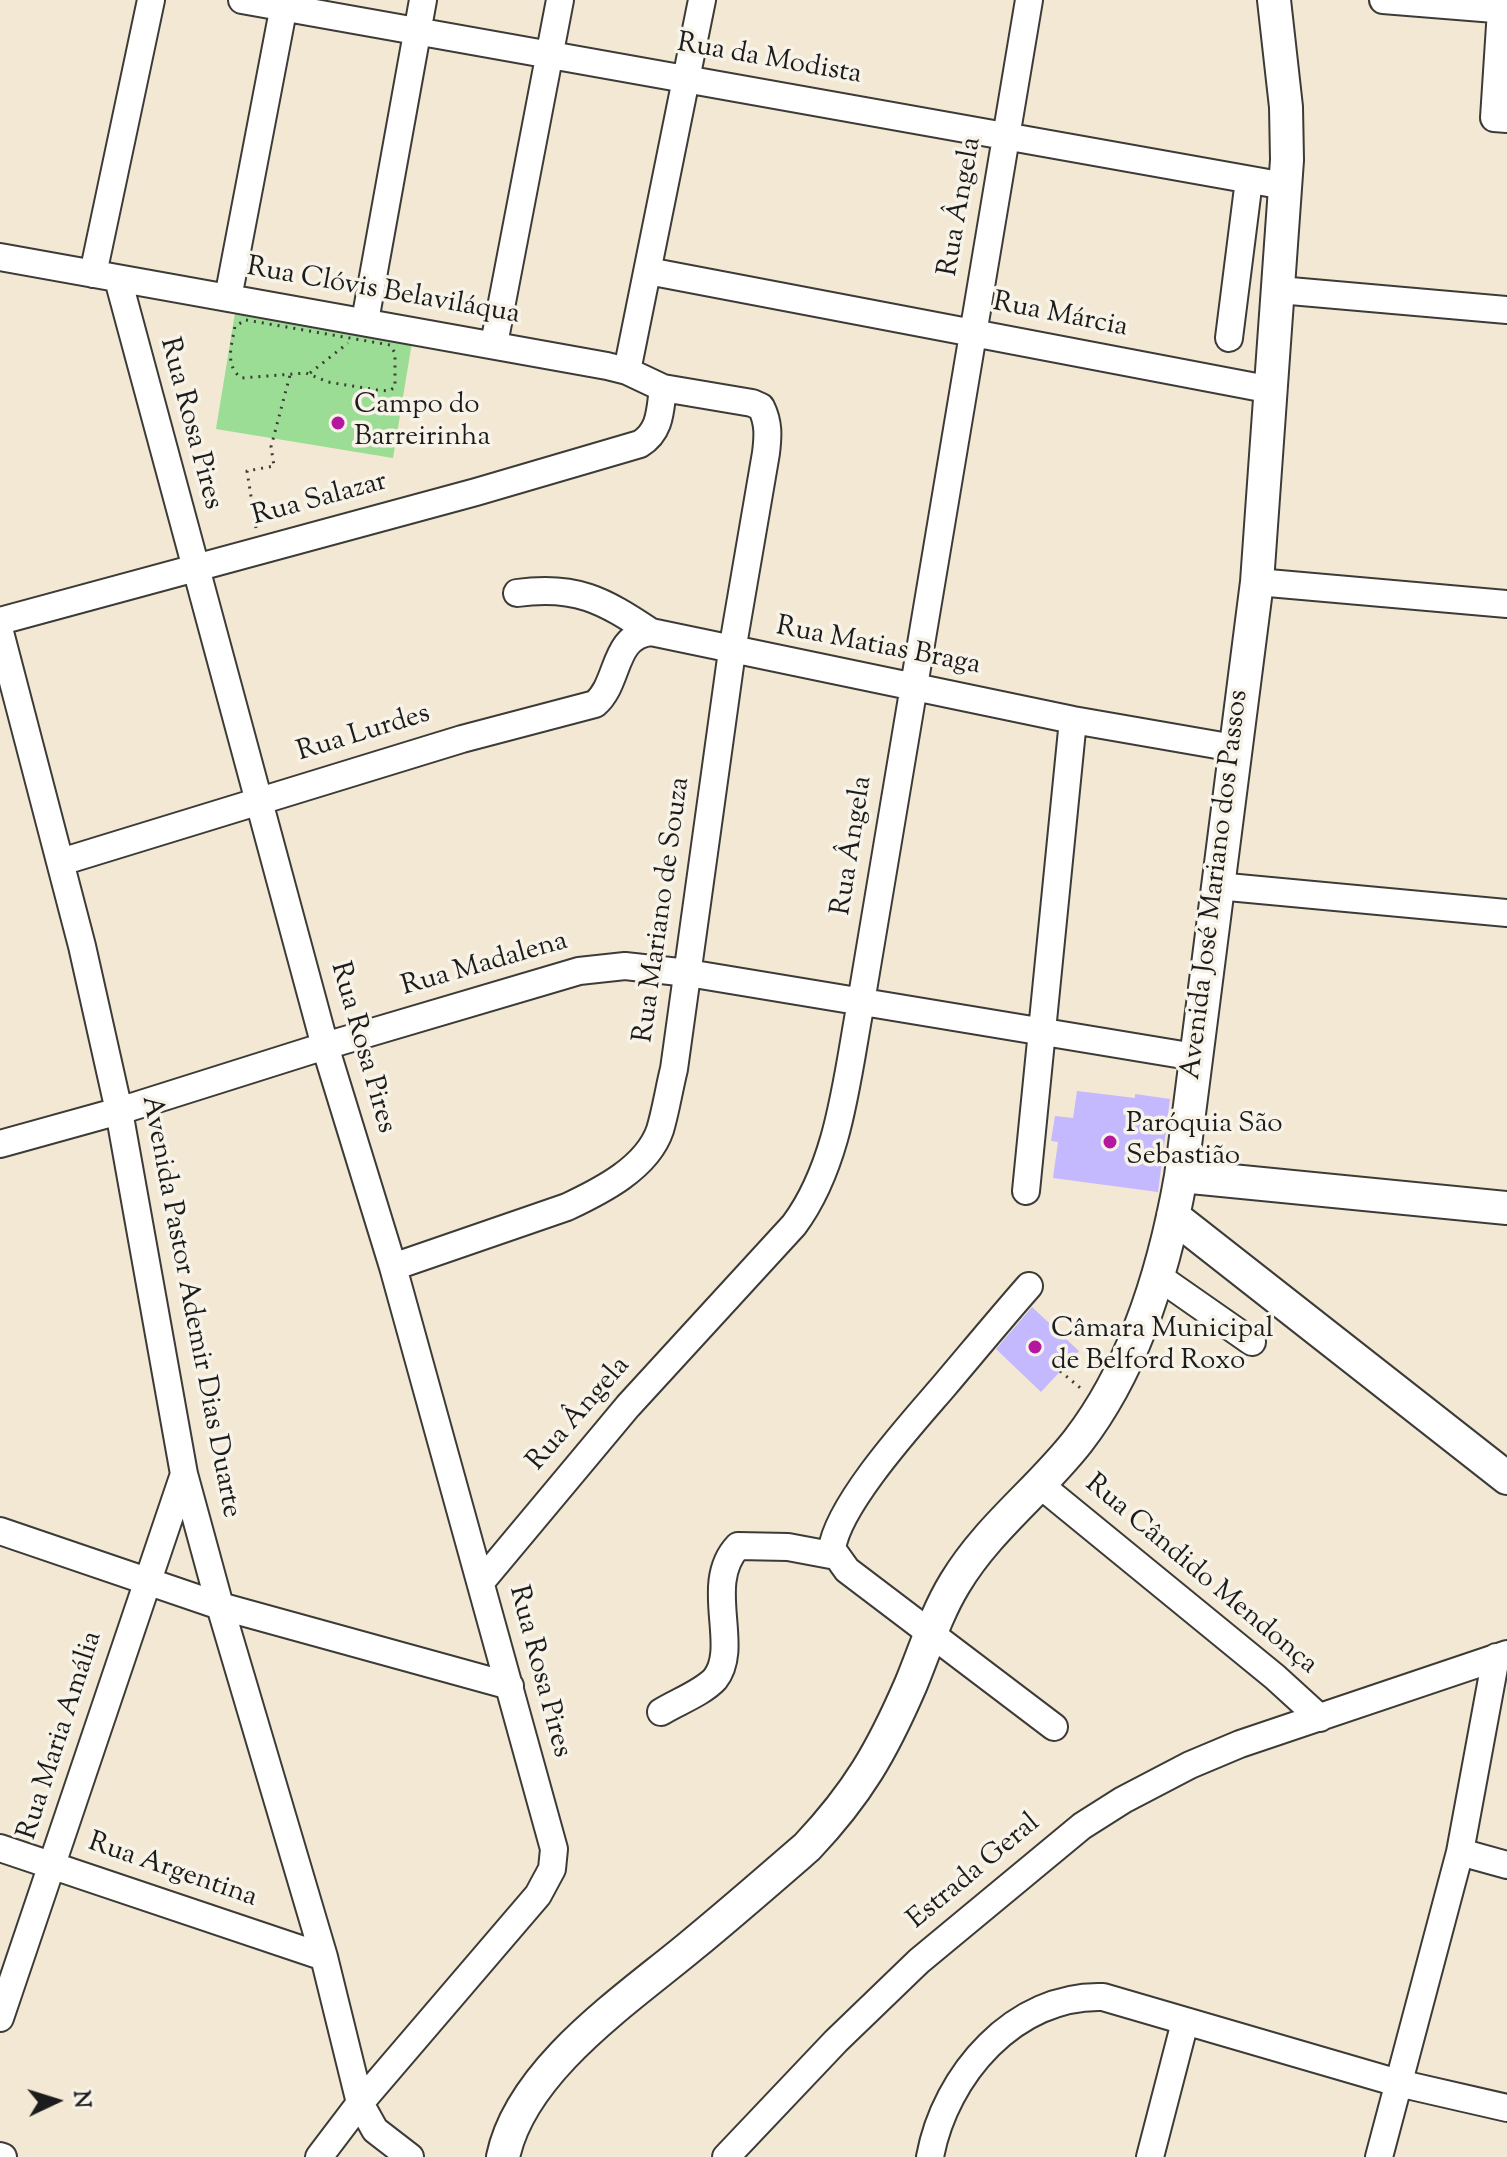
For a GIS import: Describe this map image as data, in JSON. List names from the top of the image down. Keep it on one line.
{"streets":{"main road":["Avenida José Mariano dos Passos"],"street":["Rua da Modista","Rua Ângela","Rua Clóvis Belaviláqua","Rua Márcia","Rua Rosa Pires","Rua Salazar","Rua Matias Braga","Rua Lurdes","Rua Mariano de Souza","Rua Madalena","Avenida Pastor Ademir Dias Duarte","Rua Cândido Mendonça","Rua Maria Amália","Rua Argentina","Estrada Geral"]},"crossings":[["Rua da Modista","Rua Ângela"],["Rua da Modista","Avenida José Mariano dos Passos"],["Rua Ângela","Rua Márcia"],["Rua Ângela","Rua Rosa Pires"],["Rua Ângela","Rua Matias Braga"],["Rua Ângela","Rua Madalena"],["Rua Clóvis Belaviláqua","Rua Rosa Pires"],["Rua Clóvis Belaviláqua","Rua Salazar"],["Rua Clóvis Belaviláqua","Rua Mariano de Souza"],["Rua Márcia","Avenida José Mariano dos Passos"],["Rua Rosa Pires","Rua Salazar"],["Rua Rosa Pires","Rua Lurdes"],["Rua Rosa Pires","Rua Mariano de Souza"],["Rua Rosa Pires","Rua Madalena"],["Rua Rosa Pires","Avenida Pastor Ademir Dias Duarte"],["Rua Matias Braga","Rua Lurdes"],["Rua Matias Braga","Avenida José Mariano dos Passos"],["Rua Matias Braga","Rua Mariano de Souza"],["Rua Lurdes","Avenida Pastor Ademir Dias Duarte"],["Avenida José Mariano dos Passos","Rua Madalena"],["Avenida José Mariano dos Passos","Rua Cândido Mendonça"],["Rua Mariano de Souza","Rua Madalena"],["Rua Madalena","Avenida Pastor Ademir Dias Duarte"],["Avenida Pastor Ademir Dias Duarte","Rua Maria Amália"],["Avenida Pastor Ademir Dias Duarte","Rua Argentina"],["Rua Cândido Mendonça","Estrada Geral"],["Rua Maria Amália","Rua Argentina"]],"places":["Campo do Barreirinha","Paróquia São Sebastião","Câmara Municipal de Belford Roxo"],"north":"right"}
